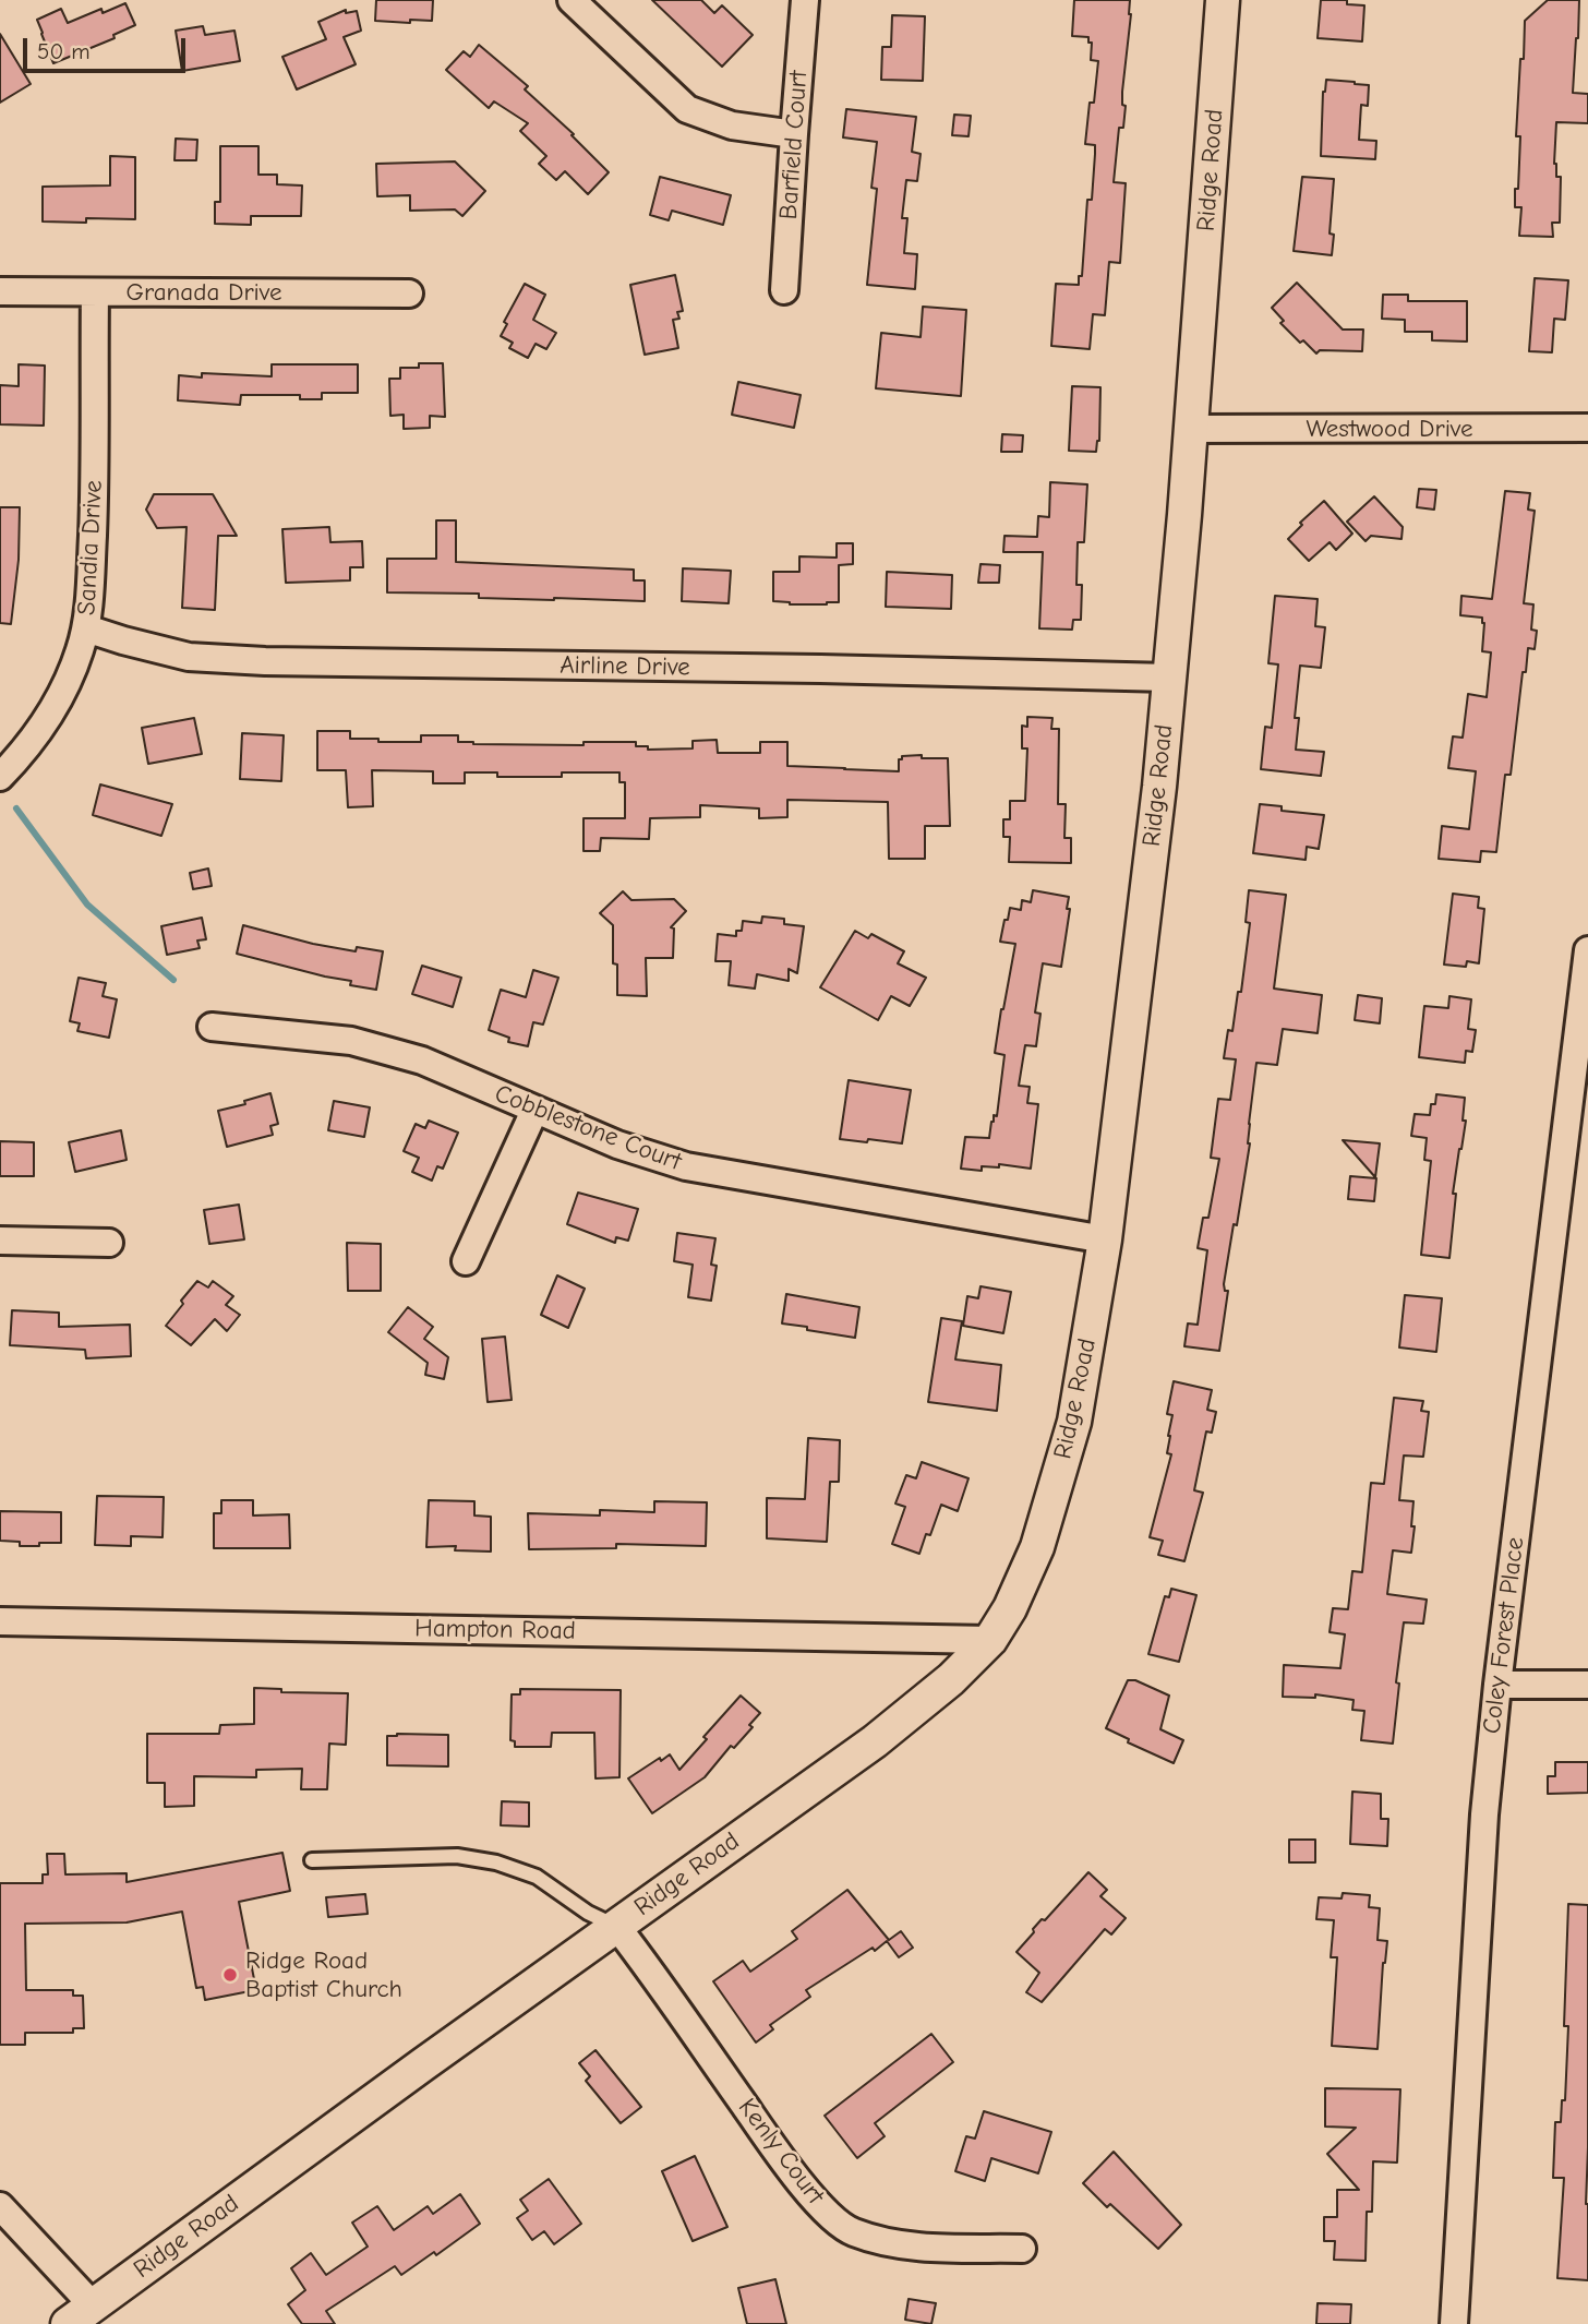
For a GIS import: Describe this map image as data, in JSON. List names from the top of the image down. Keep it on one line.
{"streets":{"street":["Barfield Court","Ridge Road","Granada Drive","Westwood Drive","Sandia Drive","Airline Drive","Cobblestone Court","Hampton Road","Coley Forest Place","Kenly Court"]},"crossings":[["Ridge Road","Westwood Drive"],["Ridge Road","Airline Drive"],["Ridge Road","Cobblestone Court"],["Ridge Road","Hampton Road"],["Ridge Road","Kenly Court"],["Granada Drive","Sandia Drive"],["Sandia Drive","Airline Drive"]],"places":["Ridge Road Baptist Church"],"scale_bar":"50 m"}
